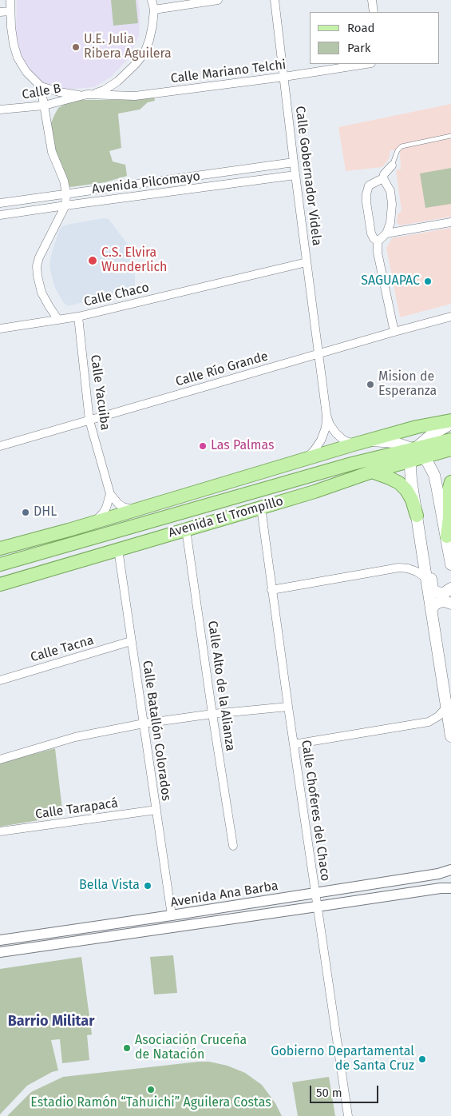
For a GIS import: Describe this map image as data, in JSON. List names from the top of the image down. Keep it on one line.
{"streets":{"main road":["Avenida El Trompillo"],"street":["Calle Mariano Telchi","Calle B","Calle Gobernador Videla","Avenida Pilcomayo","Calle Chaco","Calle Río Grande","Calle Yacuiba","Calle Tacna","Calle Alto de la Alianza","Calle Batallón Colorados","Calle Tarapacá","Calle Choferes del Chaco","Avenida Ana Barba"]},"crossings":[["Calle Mariano Telchi","Calle B"],["Calle Mariano Telchi","Calle Gobernador Videla"],["Calle Gobernador Videla","Avenida Pilcomayo"],["Calle Gobernador Videla","Calle Chaco"],["Calle Gobernador Videla","Calle Río Grande"],["Calle Chaco","Calle Yacuiba"],["Calle Río Grande","Calle Yacuiba"],["Avenida El Trompillo","Calle Alto de la Alianza"],["Avenida El Trompillo","Calle Batallón Colorados"],["Avenida El Trompillo","Calle Choferes del Chaco"],["Calle Tacna","Calle Batallón Colorados"],["Calle Batallón Colorados","Calle Tarapacá"],["Calle Batallón Colorados","Avenida Ana Barba"],["Calle Choferes del Chaco","Avenida Ana Barba"]],"districts":["Barrio Militar"],"places":["U.E. Julia Ribera Aguilera","C.S. Elvira Wunderlich","SAGUAPAC","Mision de Esperanza","Las Palmas","DHL","Bella Vista","Asociación Cruceña de Natación","Gobierno Departamental de Santa Cruz","Estadio Ramón “Tahuichi” Aguilera Costas"],"legend":["Road","Park"],"scale_bar":"50 m"}
